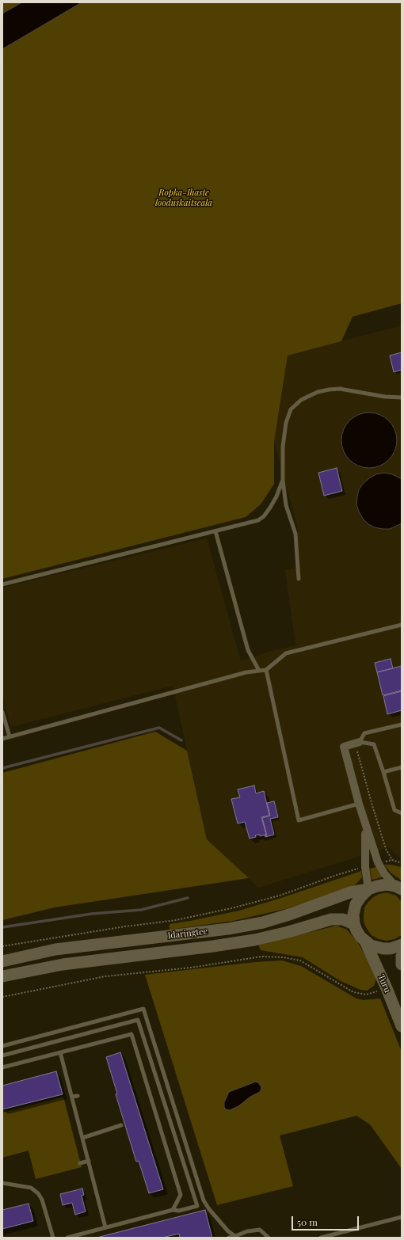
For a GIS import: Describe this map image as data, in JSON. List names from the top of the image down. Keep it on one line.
{"streets":{"main road":["Idaringtee","Turu"]},"crossings":[["Idaringtee","Turu"]],"parks":["Ropka-Ihaste looduskaitseala"],"scale_bar":"50 m"}
